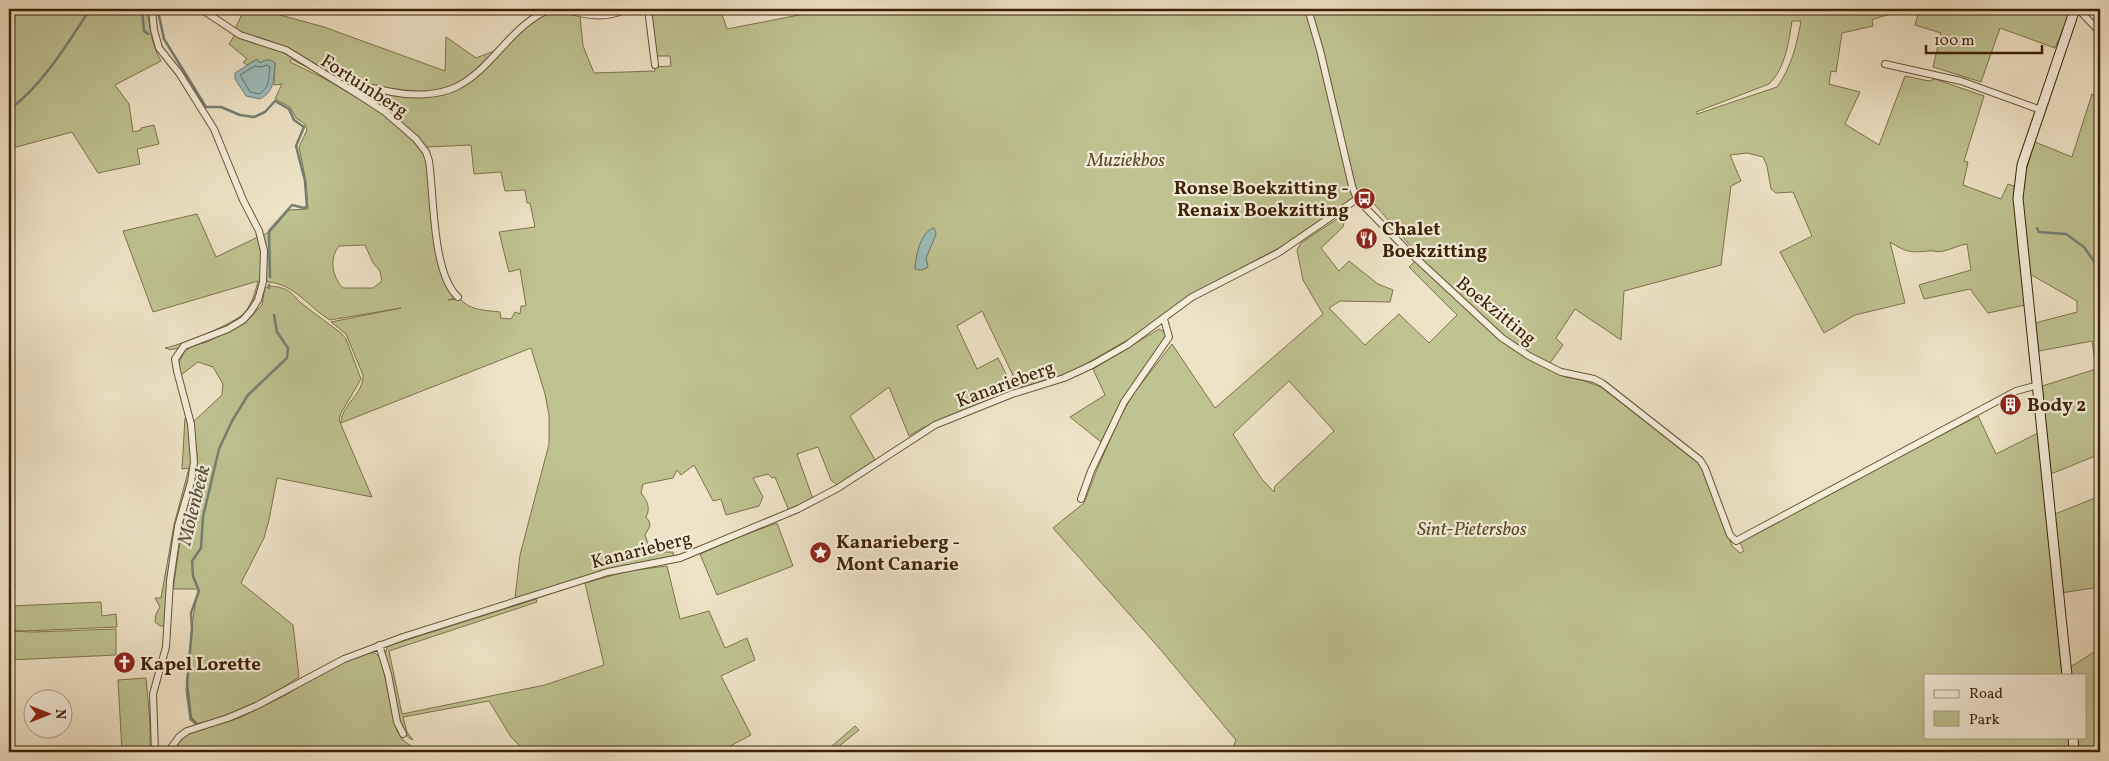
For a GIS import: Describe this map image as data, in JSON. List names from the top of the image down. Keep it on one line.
{"streets":{"street":["Fortuinberg","Boekzitting","Kanarieberg"]},"water":["Molenbeek"],"parks":["Muziekbos","Sint-Pietersbos"],"places":{"bus stop":["Ronse Boekzitting - Renaix Boekzitting"],"restaurant":["Chalet Boekzitting"],"building":["Body 2"],"place":["Kanarieberg - Mont Canarie"],"church":["Kapel Lorette"]},"legend":["Road","Park"],"scale_bar":"100 m","north":"right"}
